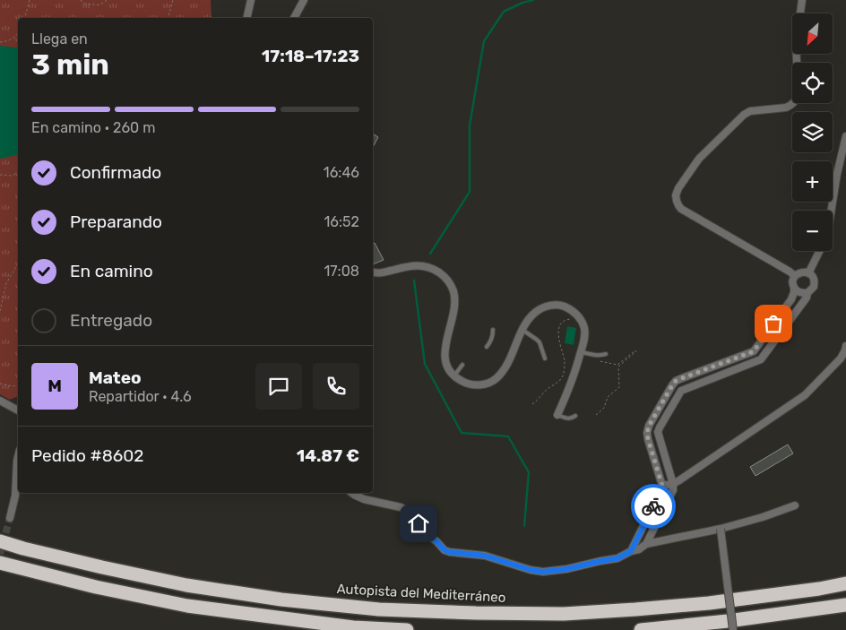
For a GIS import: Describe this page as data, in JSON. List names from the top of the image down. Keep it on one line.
{"streets":{"highway":["Autopista del Mediterráneo"]},"north":"bottom left","page":{"map_buttons":["+","−"],"heading":["3 min","Llega en","17:18–17:23"],"panel":["Mateo","Repartidor · 4.6","Pedido #8602","14.87 €"],"bar":"En camino · 260 m","list":[["Confirmado","16:46"],["Preparando","16:52"],["En camino","17:08"],"Entregado"],"round":"M"}}
